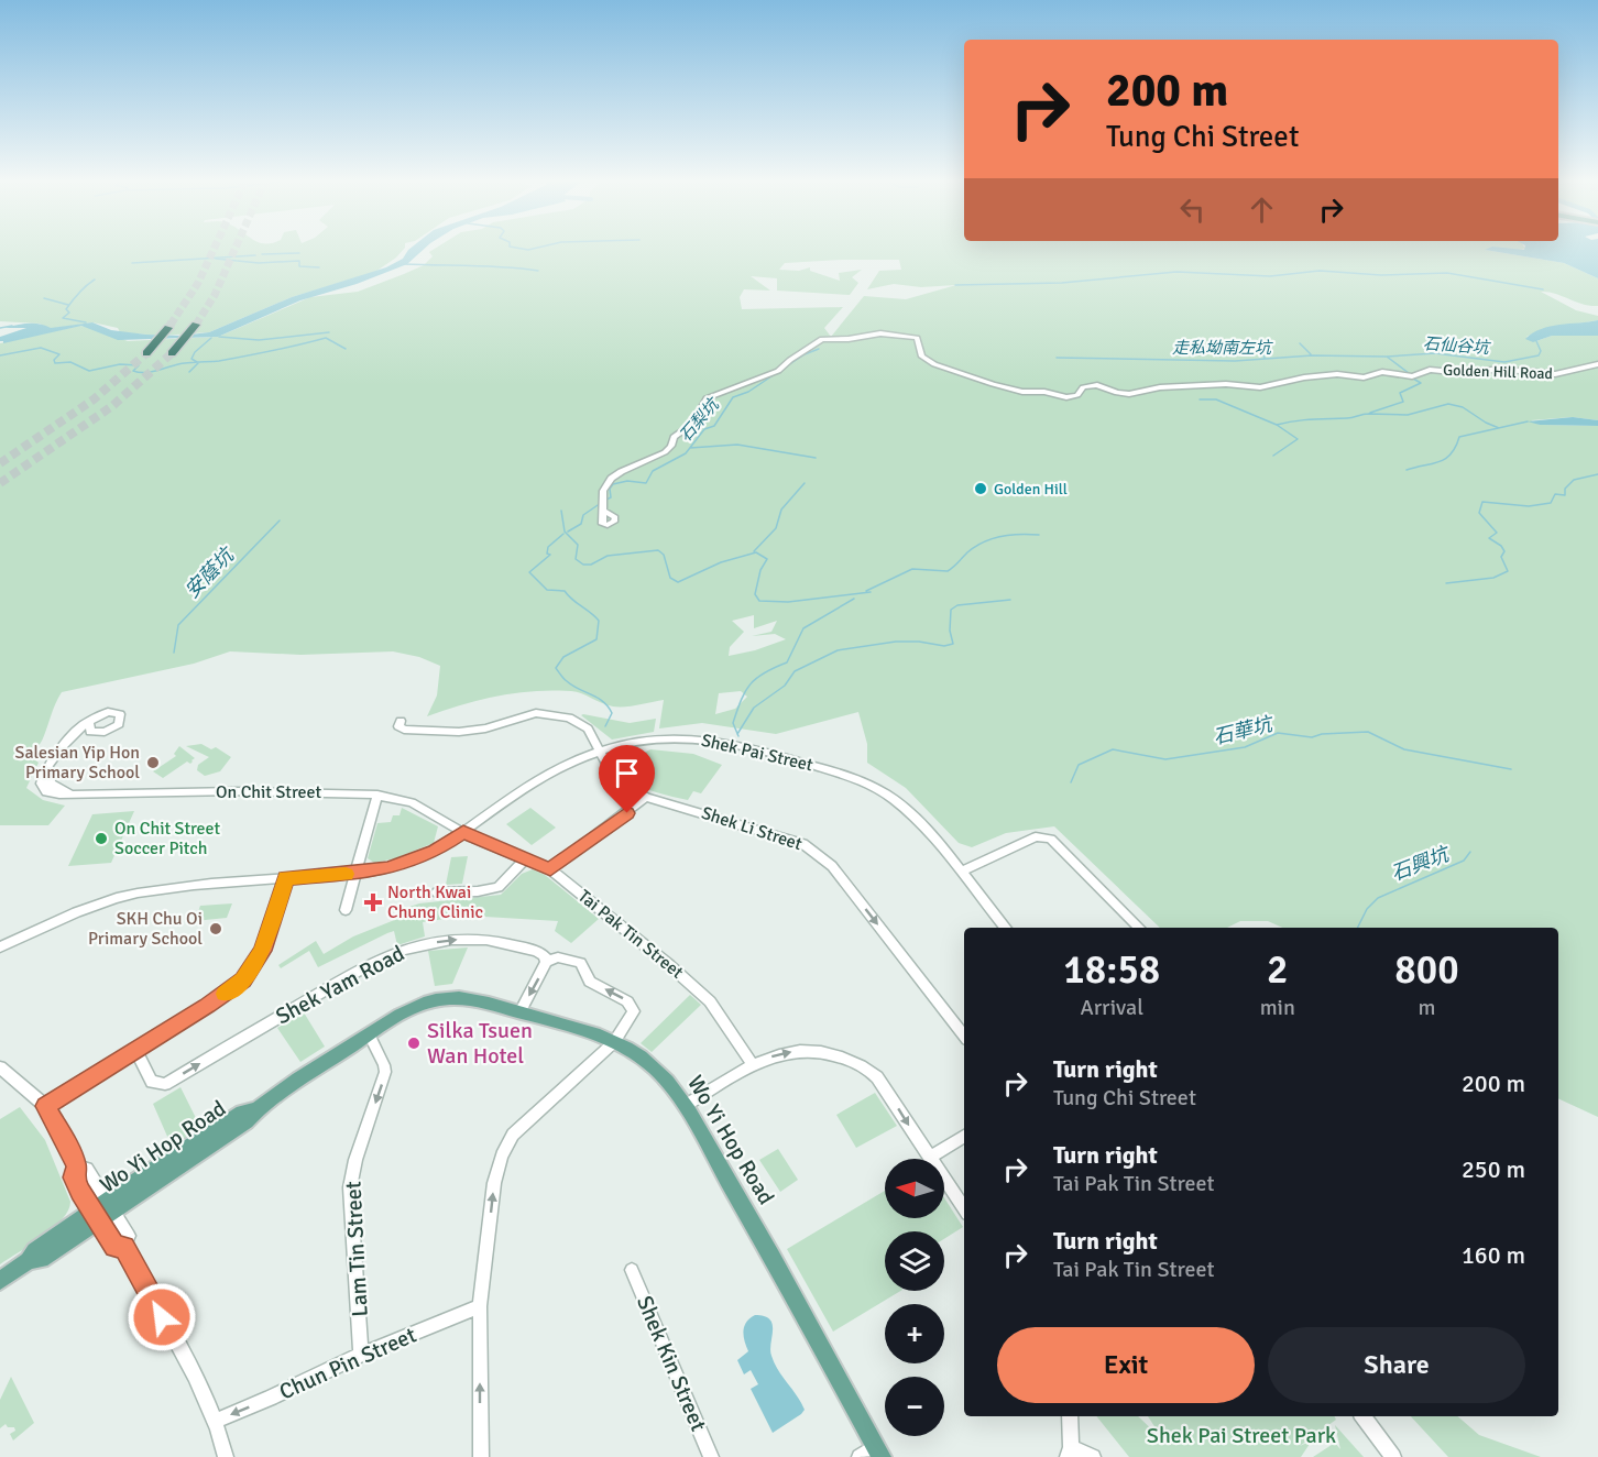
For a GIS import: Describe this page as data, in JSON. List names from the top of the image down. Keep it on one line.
{"streets":{"main road":["Wo Yi Hop Road"],"street":["Golden Hill Road","Shek Pai Street","On Chit Street","Shek Li Street","Tai Pak Tin Street","Shek Yam Road","Lam Tin Street","Chun Pin Street","Shek Kin Street"]},"crossings":[["Shek Pai Street","On Chit Street"],["Shek Pai Street","Shek Li Street"],["Shek Pai Street","Tai Pak Tin Street"],["On Chit Street","Tai Pak Tin Street"],["Shek Yam Road","Wo Yi Hop Road"],["Wo Yi Hop Road","Lam Tin Street"],["Lam Tin Street","Chun Pin Street"]],"one_way":["Shek Li Street","Lam Tin Street","Chun Pin Street"],"water":["石仙谷坑","走私坳南左坑","石梨坑","安蔭坑","石華坑","石興坑"],"parks":["Shek Pai Street Park"],"places":{"other":["Golden Hill","Salesian Yip Hon Primary School","On Chit Street Soccer Pitch","SKH Chu Oi Primary School","Silka Tsuen Wan Hotel"],"health":["North Kwai Chung Clinic"]},"north":"left","page":{"turn":["200 m","Tung Chi Street"],"eta":["18:58","Arrival","2","min","800","m"],"list":[{"name":"Turn right","note":"Tung Chi Street","value":"200 m"},{"name":"Turn right","note":"Tai Pak Tin Street","value":"250 m"},{"name":"Turn right","note":"Tai Pak Tin Street","value":"160 m"}],"map_buttons":["+","−"],"buttons":["Exit","Share"]}}
